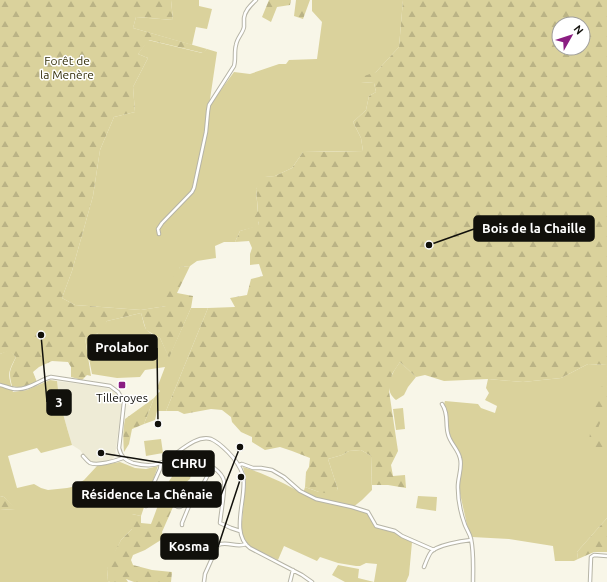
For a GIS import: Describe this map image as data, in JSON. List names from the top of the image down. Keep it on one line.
{"parks":["Forêt de la Menère"],"places":{"other":["Bois de la Chaille","3","Prolabor","Résidence La Chênaie","CHRU","Kosma"],"transit":["Tilleroyes"]},"north":"top right"}
